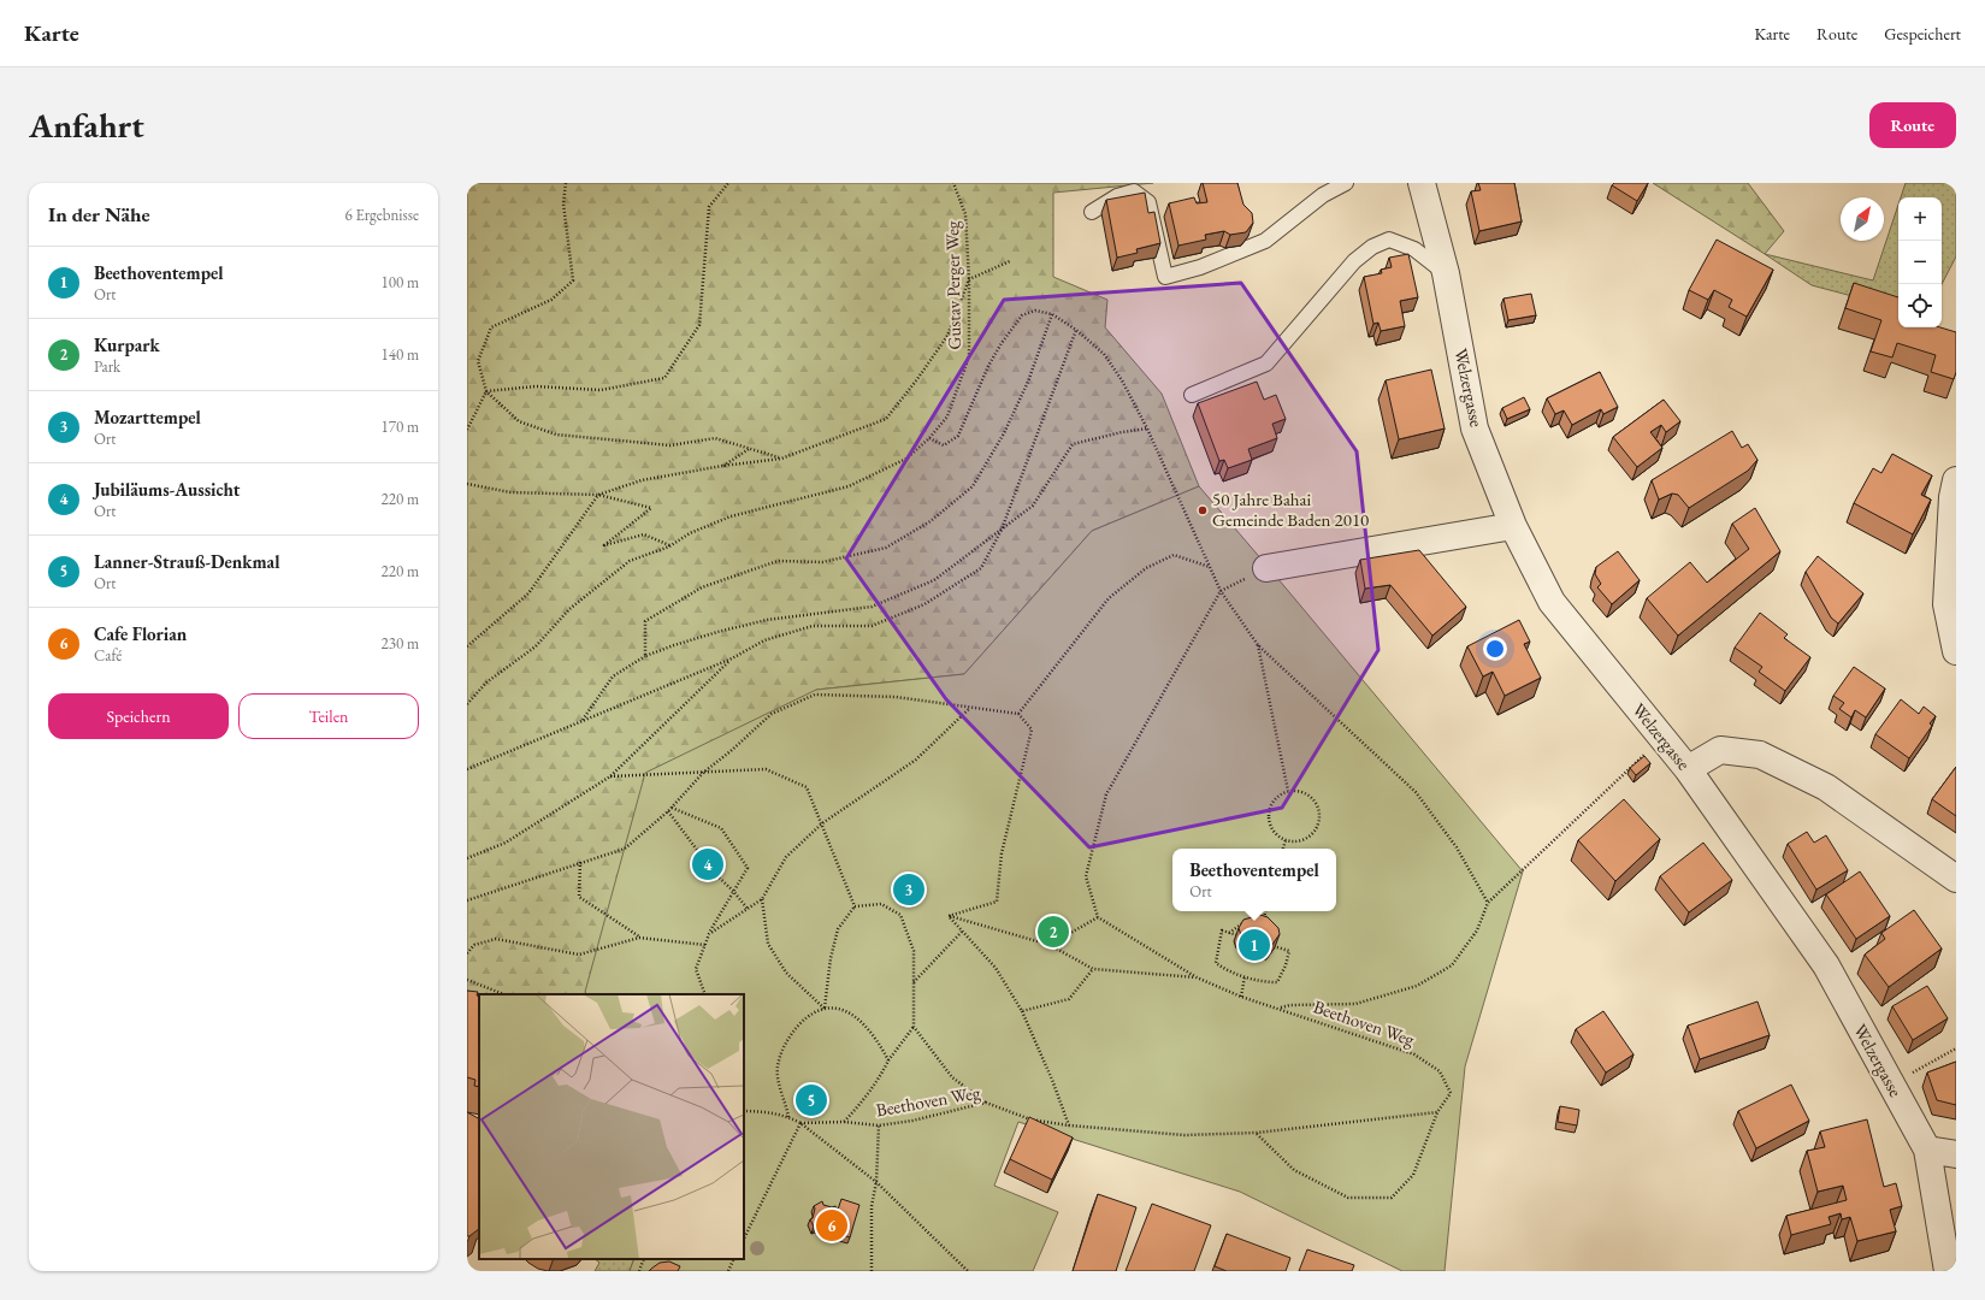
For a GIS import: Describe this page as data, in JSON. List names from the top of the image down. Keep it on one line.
{"streets":{"street":["Welzergasse"],"path":["Gustav Perger Weg","Beethoven Weg"]},"places":["50 Jahre Bahai Gemeinde Baden 2010"],"north":"top right","page":{"header":"Karte","nav":["Karte","Route","Gespeichert"],"buttons":["Route",["Speichern","Teilen"]],"title":"Anfahrt","heading":["In der Nähe","6 Ergebnisse"],"map_buttons":["+","−"],"list":[{"mark":"1","name":"Beethoventempel","note":"Ort","value":"100 m"},{"mark":"2","name":"Kurpark","note":"Park","value":"140 m"},{"mark":"3","name":"Mozarttempel","note":"Ort","value":"170 m"},{"mark":"4","name":"Jubiläums-Aussicht","note":"Ort","value":"220 m"},{"mark":"5","name":"Lanner-Strauß-Denkmal","note":"Ort","value":"220 m"},{"mark":"6","name":"Cafe Florian","note":"Café","value":"230 m"}],"pins":["4","3","2","1","5","6"],"popup":["Beethoventempel","Ort"]}}
